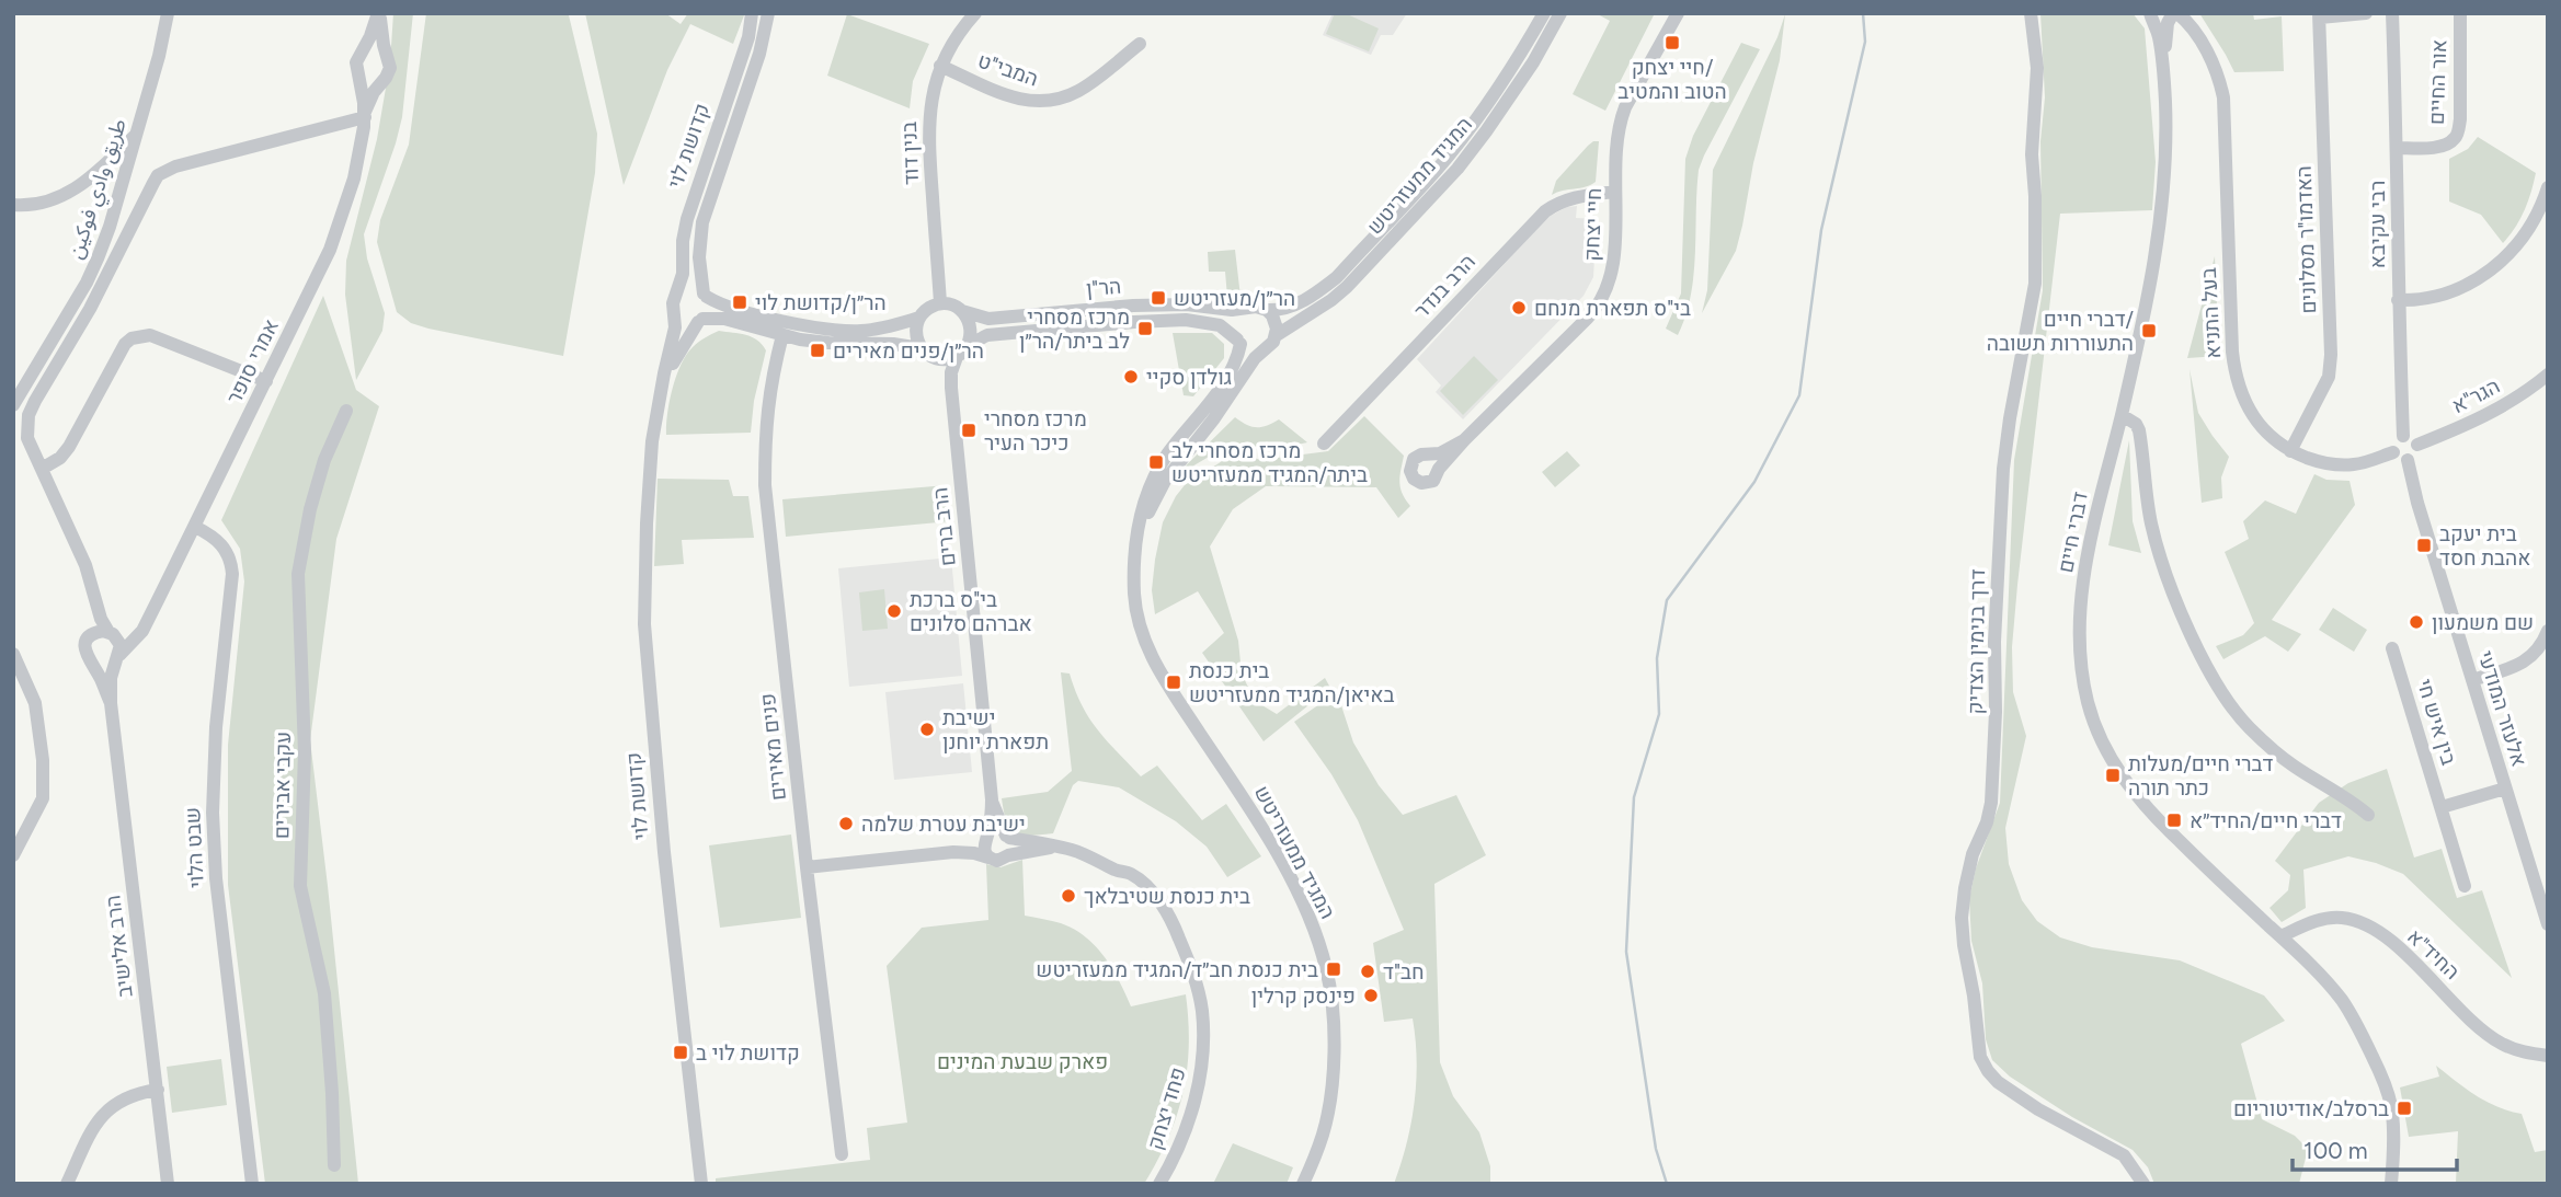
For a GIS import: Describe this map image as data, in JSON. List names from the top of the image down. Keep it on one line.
{"streets":{"street":["המבי\"ט","אור החיים","קדושת לוי","בנין דוד","המגיד ממעזריטש","طريق وادي فوکين","חיי יצחק","רבי עקיבא","האדמו\"ר מסלונים","הרב בנדר","הר\"ן","בעל התניא","אמרי סופר","הגר\"א","הרב ברים","דברי חיים","דרך בנימין הצדיק","אלעזר המודעי","בין איש חי","פנים מאירים","עקבי אבירים","שבט הלוי","הרב אלישיב","החיד\"א","פחד יצחק"]},"crossings":[["המבי\"ט","בנין דוד"],["אור החיים","רבי עקיבא"],["בנין דוד","הר\"ן"],["בנין דוד","הרב ברים"],["המגיד ממעזריטש","הר\"ן"],["חיי יצחק","הרב בנדר"],["רבי עקיבא","בעל התניא"],["רבי עקיבא","הגר\"א"],["רבי עקיבא","אלעזר המודעי"],["האדמו\"ר מסלונים","בעל התניא"],["הר\"ן","הרב ברים"],["בעל התניא","הגר\"א"],["בעל התניא","דברי חיים"],["בעל התניא","אלעזר המודעי"],["אמרי סופר","שבט הלוי"],["הגר\"א","אלעזר המודעי"],["הרב ברים","פחד יצחק"],["דברי חיים","החיד\"א"]],"parks":["פארק שבעת המינים"],"places":{"transit":["חיי יצחק/ הטוב והמטיב","הר״ן/מעזריטש","הר״ן/קדושת לוי","מרכז מסחרי לב ביתר/הר״ן","דברי חיים/ התעוררות תשובה","הר״ן/פנים מאירים","מרכז מסחרי כיכר העיר","מרכז מסחרי לב ביתר/המגיד ממעזריטש","בית יעקב אהבת חסד","בית כנסת באיאן/המגיד ממעזריטש","דברי חיים/מעלות כתר תורה","דברי חיים/החיד״א","בית כנסת חב״ד/המגיד ממעזריטש","קדושת לוי ב","ברסלב/אודיטוריום"],"other":["בי\"ס תפארת מנחם","גולדן סקיי","בי\"ס ברכת אברהם סלונים","שם משמעון","ישיבת תפארת יוחנן","ישיבת עטרת שלמה","בית כנסת שטיבלאך","חב\"ד","פינסק קרלין"]},"scale_bar":"100 m"}
